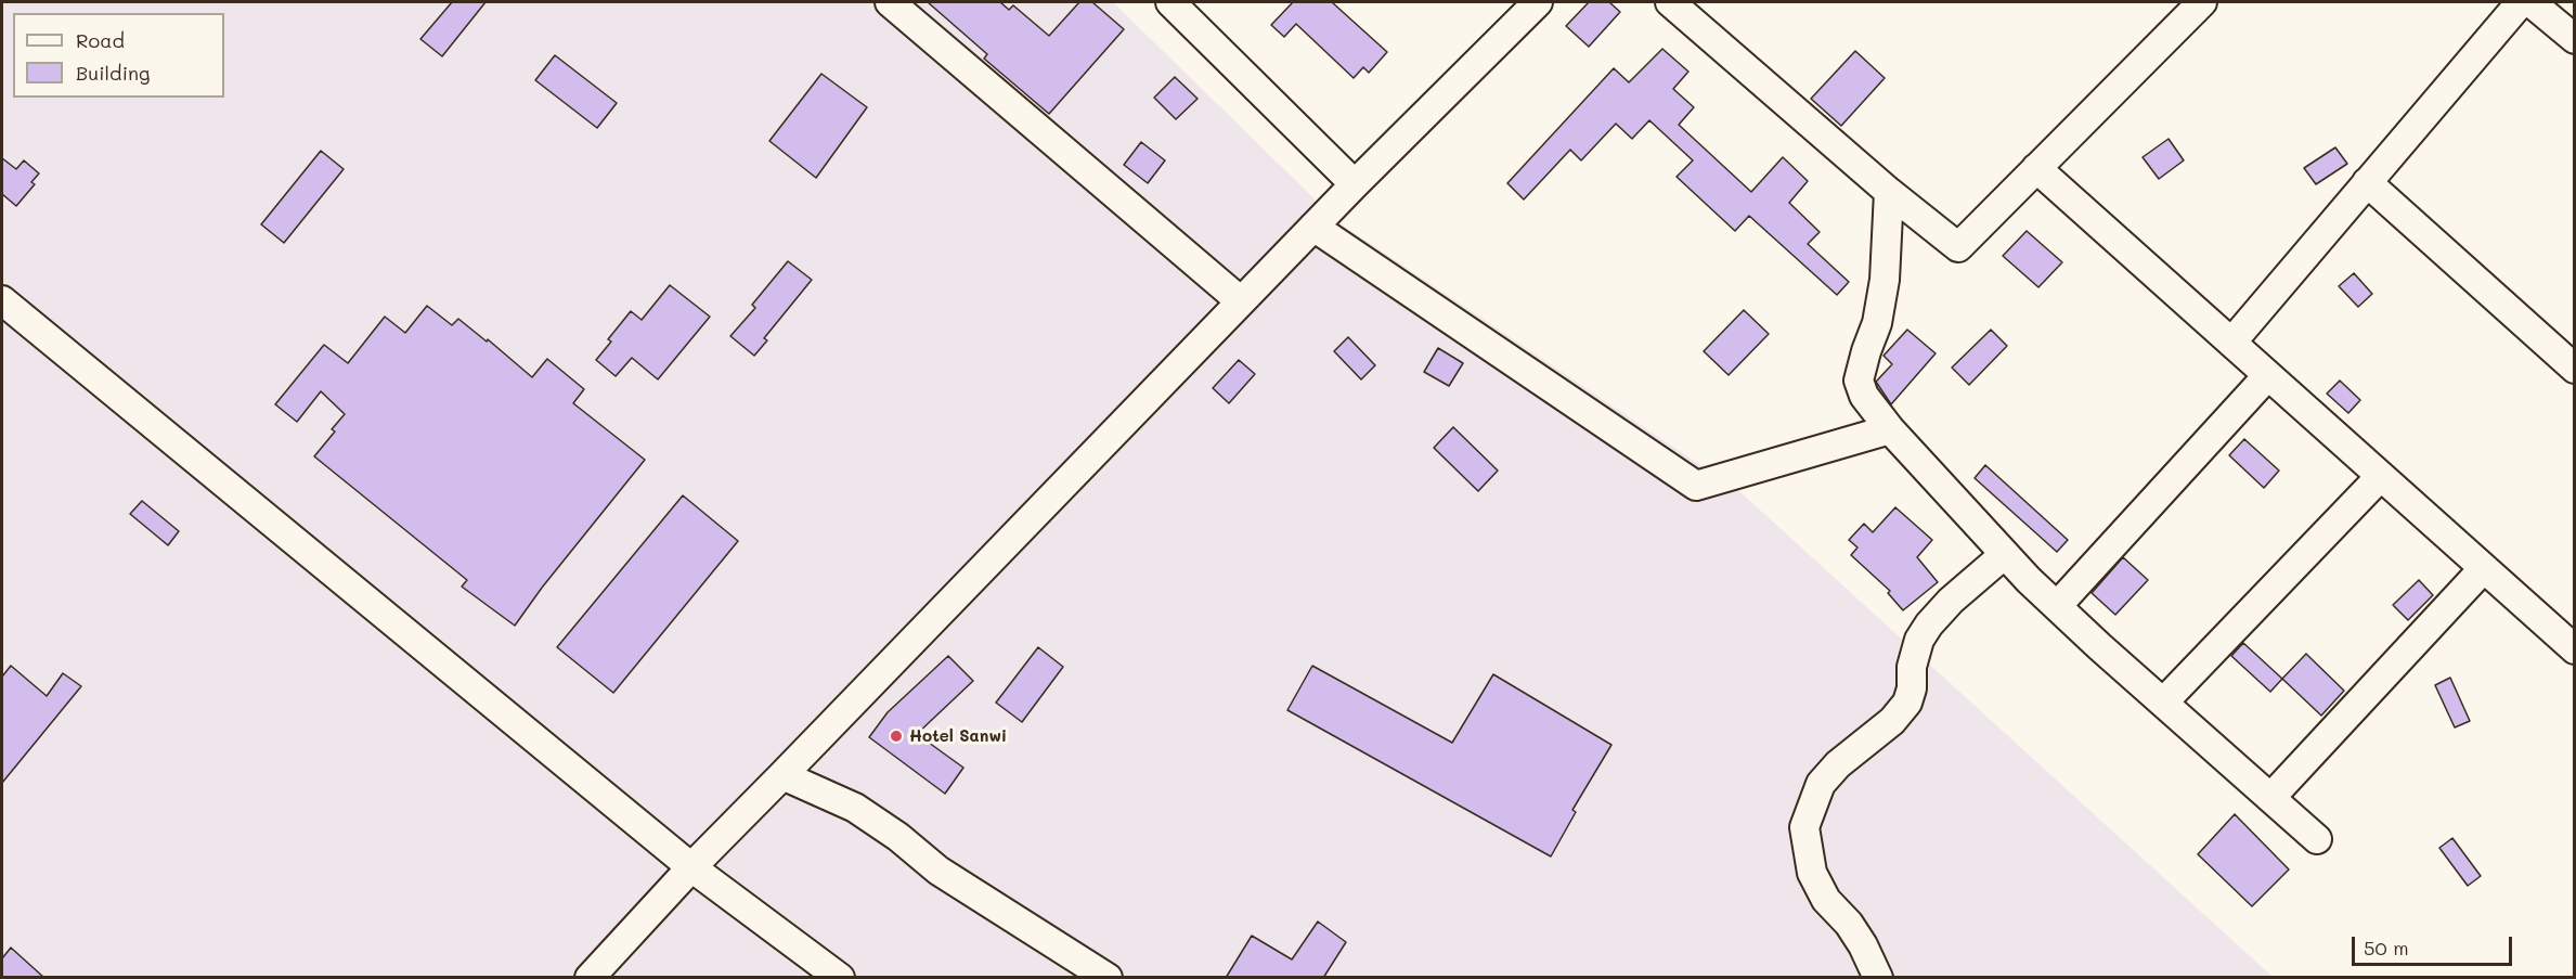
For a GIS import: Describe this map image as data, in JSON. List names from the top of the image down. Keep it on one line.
{"places":["Hotel Sanwi"],"legend":["Road","Building"],"scale_bar":"50 m"}
